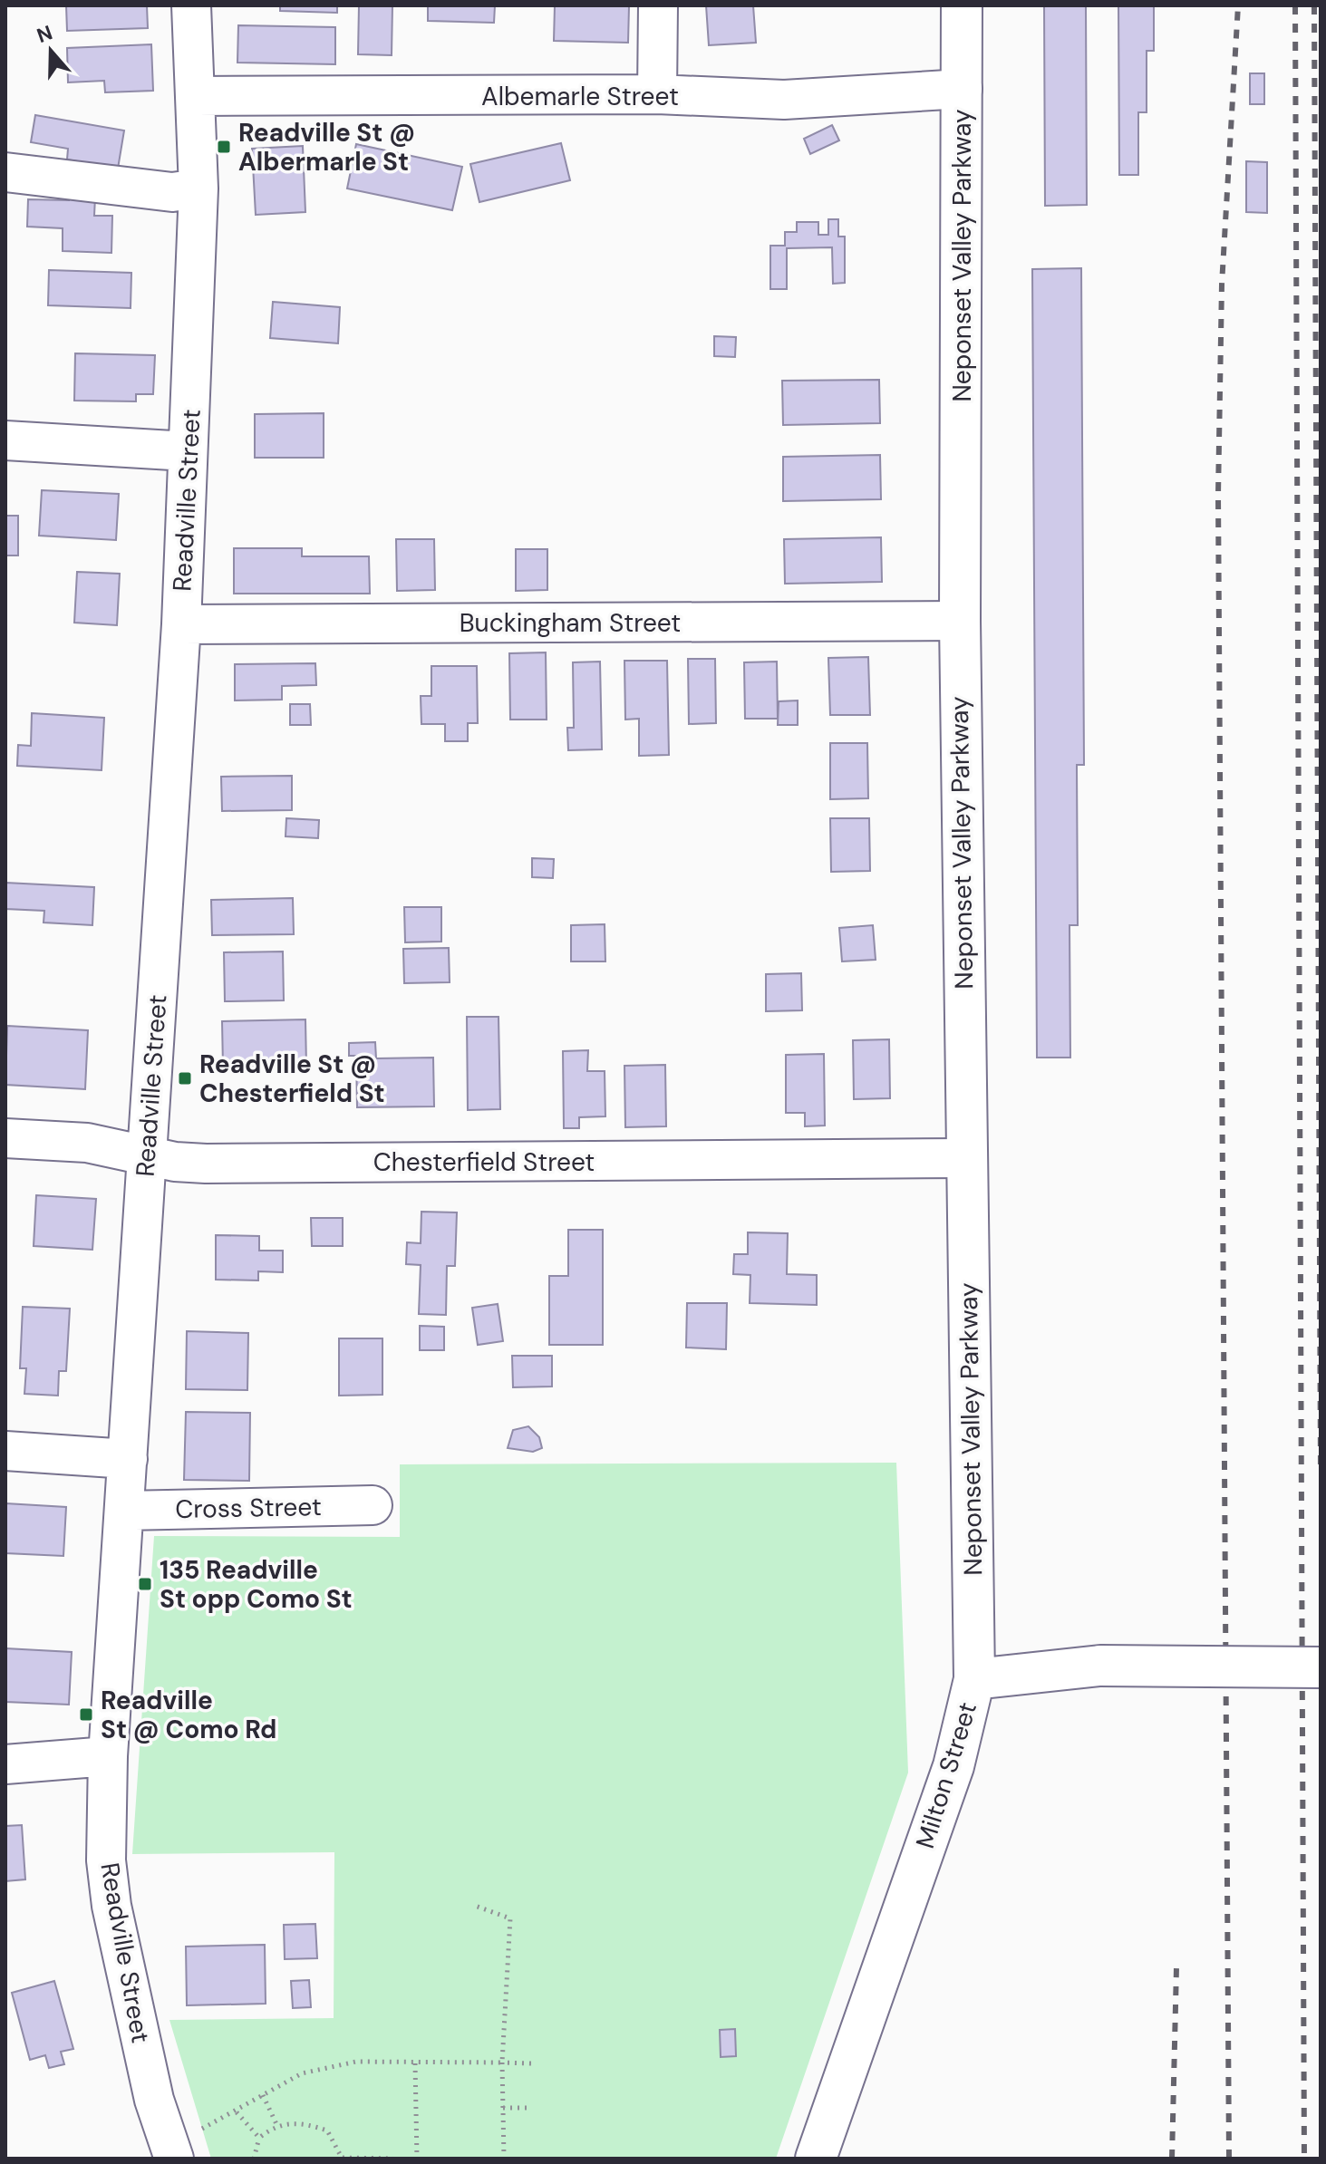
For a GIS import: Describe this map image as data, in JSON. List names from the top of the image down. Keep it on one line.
{"streets":{"main road":["Neponset Valley Parkway","Milton Street"],"street":["Albemarle Street","Readville Street","Buckingham Street","Chesterfield Street","Cross Street"]},"crossings":[["Albemarle Street","Neponset Valley Parkway"],["Albemarle Street","Readville Street"],["Neponset Valley Parkway","Buckingham Street"],["Neponset Valley Parkway","Chesterfield Street"],["Neponset Valley Parkway","Milton Street"],["Readville Street","Buckingham Street"],["Readville Street","Chesterfield Street"],["Readville Street","Cross Street"]],"places":{"transit":["Readville St @ Albermarle St","Readville St @ Chesterfield St","135 Readville St opp Como St","Readville St @ Como Rd"]},"north":"top"}
